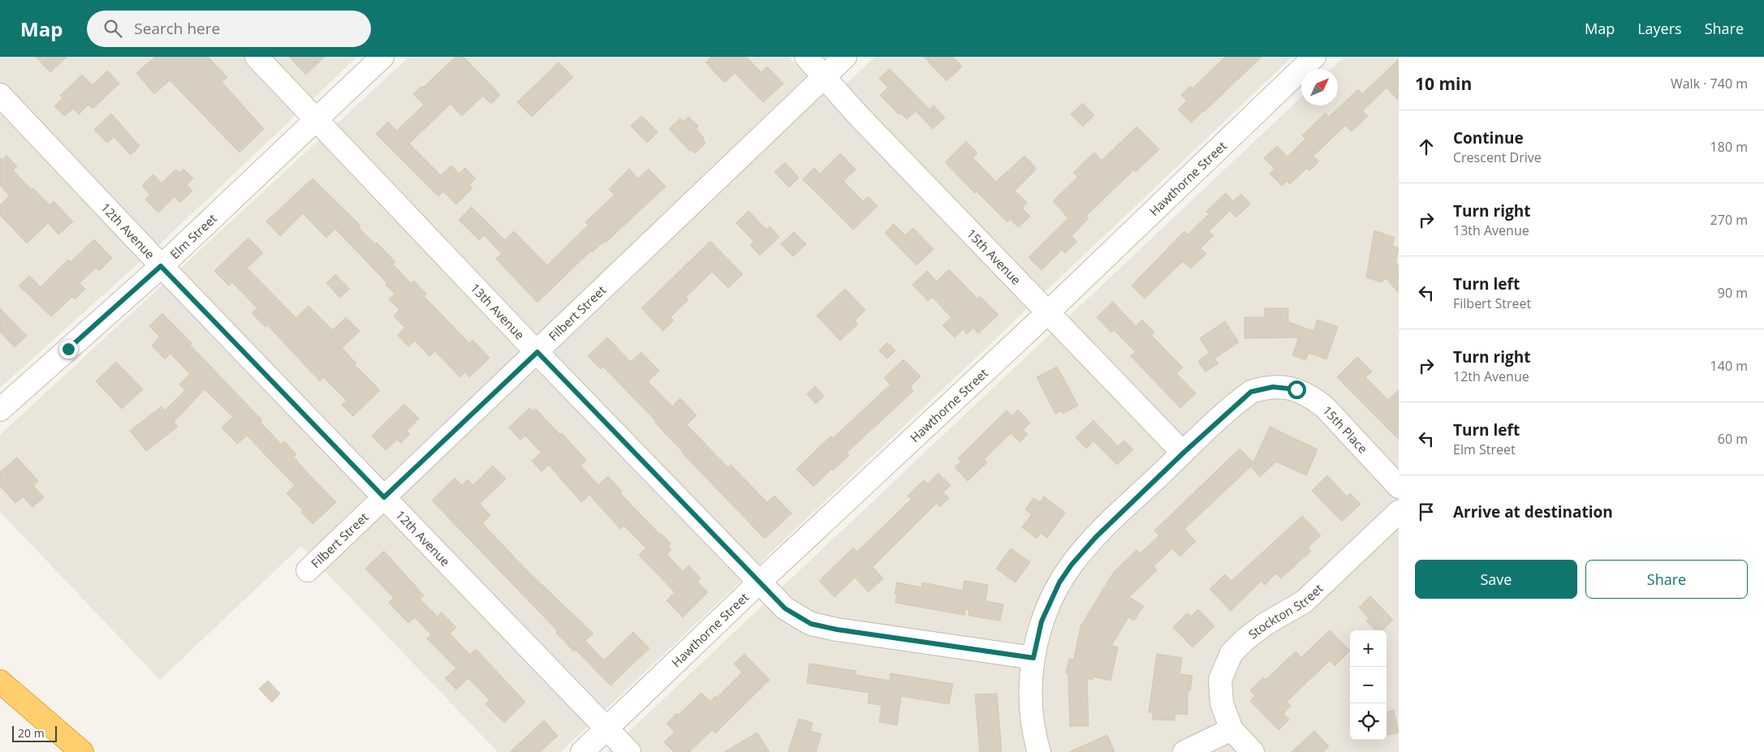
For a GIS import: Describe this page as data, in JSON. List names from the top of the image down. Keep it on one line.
{"streets":{"street":["Hawthorne Street","12th Avenue","Elm Street","15th Avenue","13th Avenue","Filbert Street","15th Place","Stockton Street"]},"crossings":[["Hawthorne Street","12th Avenue"],["Hawthorne Street","15th Avenue"],["Hawthorne Street","13th Avenue"],["12th Avenue","Elm Street"],["12th Avenue","Filbert Street"],["Elm Street","13th Avenue"],["15th Avenue","Filbert Street"],["15th Avenue","15th Place"],["13th Avenue","Filbert Street"],["13th Avenue","15th Place"]],"scale_bar":"20 m","north":"top right","page":{"header":"Map","search":"Search here","nav":["Map","Layers","Share"],"heading":["10 min","Walk · 740 m"],"list":[["Continue","Crescent Drive","180 m"],["Turn right","13th Avenue","270 m"],["Turn left","Filbert Street","90 m"],["Turn right","12th Avenue","140 m"],["Turn left","Elm Street","60 m"],"Arrive at destination"],"buttons":["Save","Share"],"map_buttons":["+","−"],"scale":"20 m"}}
